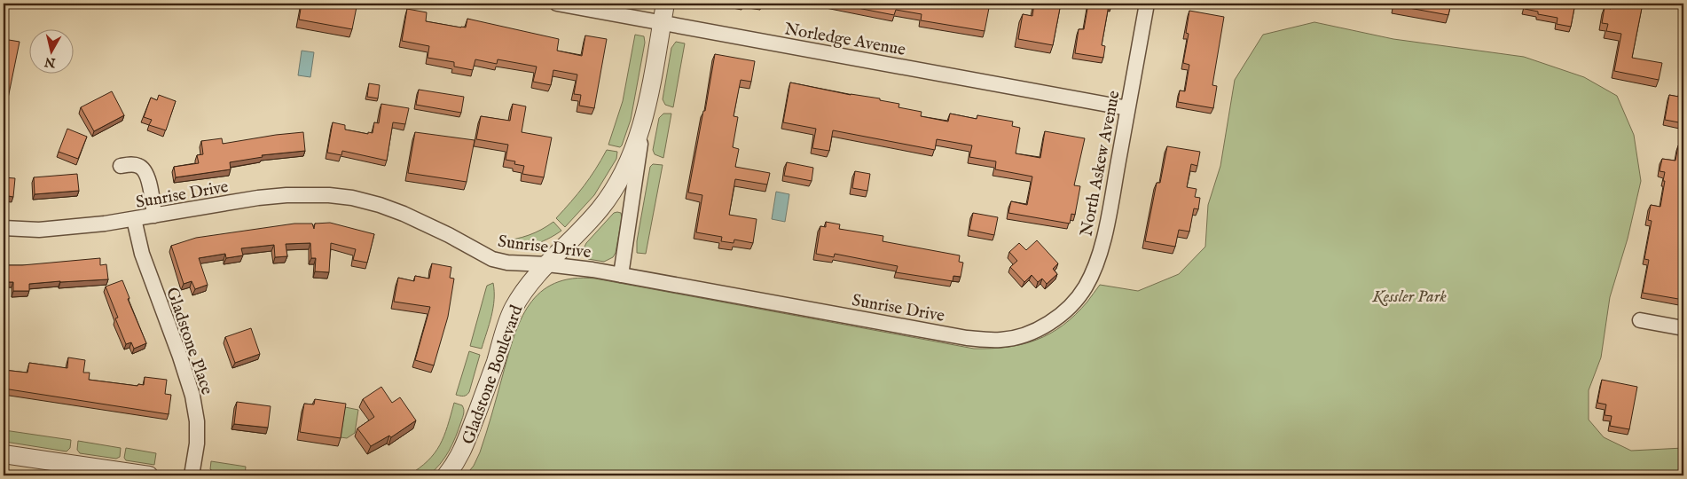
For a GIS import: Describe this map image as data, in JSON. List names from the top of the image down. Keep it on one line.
{"streets":{"street":["Norledge Avenue","North Askew Avenue","Sunrise Drive","Gladstone Place","Gladstone Boulevard"]},"crossings":[["Norledge Avenue","North Askew Avenue"],["Norledge Avenue","Gladstone Boulevard"],["North Askew Avenue","Sunrise Drive"],["Sunrise Drive","Gladstone Place"],["Sunrise Drive","Gladstone Boulevard"]],"parks":["Kessler Park"],"north":"bottom"}
